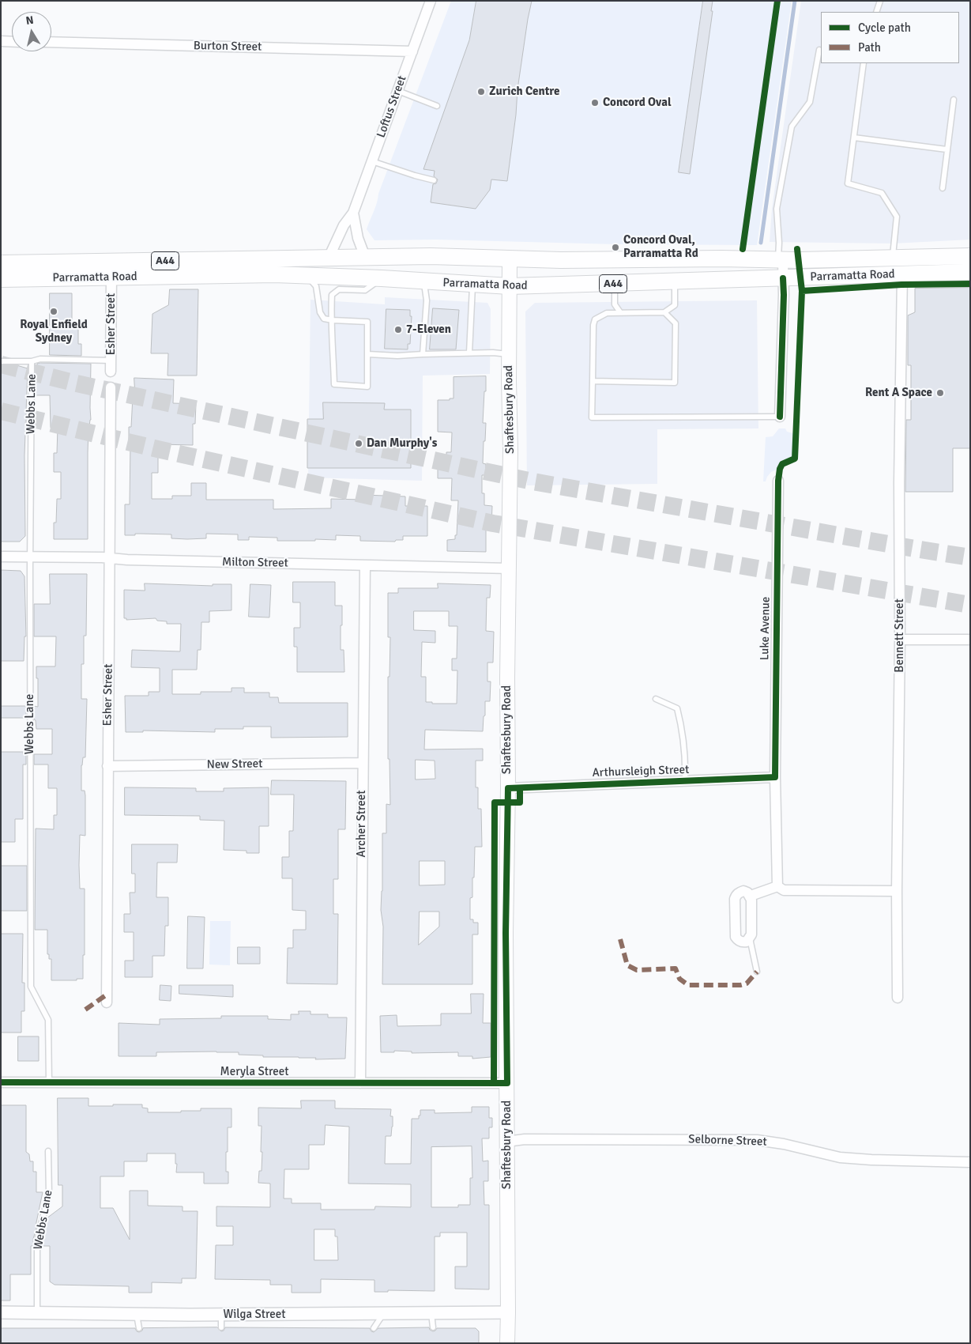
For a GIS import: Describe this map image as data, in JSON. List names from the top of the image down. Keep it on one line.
{"streets":{"highway":["A44","Parramatta Road"],"main road":["Shaftesbury Road"],"street":["Burton Street","Loftus Street","Esher Street","Milton Street","Luke Avenue","Bennett Street","New Street","Arthursleigh Street","Archer Street","Meryla Street","Selborne Street","Wilga Street"],"lane":["Webbs Lane"]},"crossings":[["Burton Street","Loftus Street"],["Loftus Street","Parramatta Road"],["Parramatta Road","Esher Street"],["Parramatta Road","Shaftesbury Road"],["Parramatta Road","Bennett Street"],["Esher Street","Milton Street"],["Esher Street","New Street"],["Webbs Lane","Milton Street"],["Webbs Lane","Meryla Street"],["Webbs Lane","Wilga Street"],["Shaftesbury Road","Milton Street"],["Shaftesbury Road","Arthursleigh Street"],["Shaftesbury Road","Meryla Street"],["Shaftesbury Road","Selborne Street"],["Shaftesbury Road","Wilga Street"],["Milton Street","Archer Street"],["Luke Avenue","Arthursleigh Street"],["New Street","Archer Street"],["Archer Street","Meryla Street"]],"places":["Zurich Centre","Concord Oval","Concord Oval, Parramatta Rd","Royal Enfield Sydney","7-Eleven","Rent A Space","Dan Murphy's"],"legend":["Cycle path","Path"],"north":"top"}
